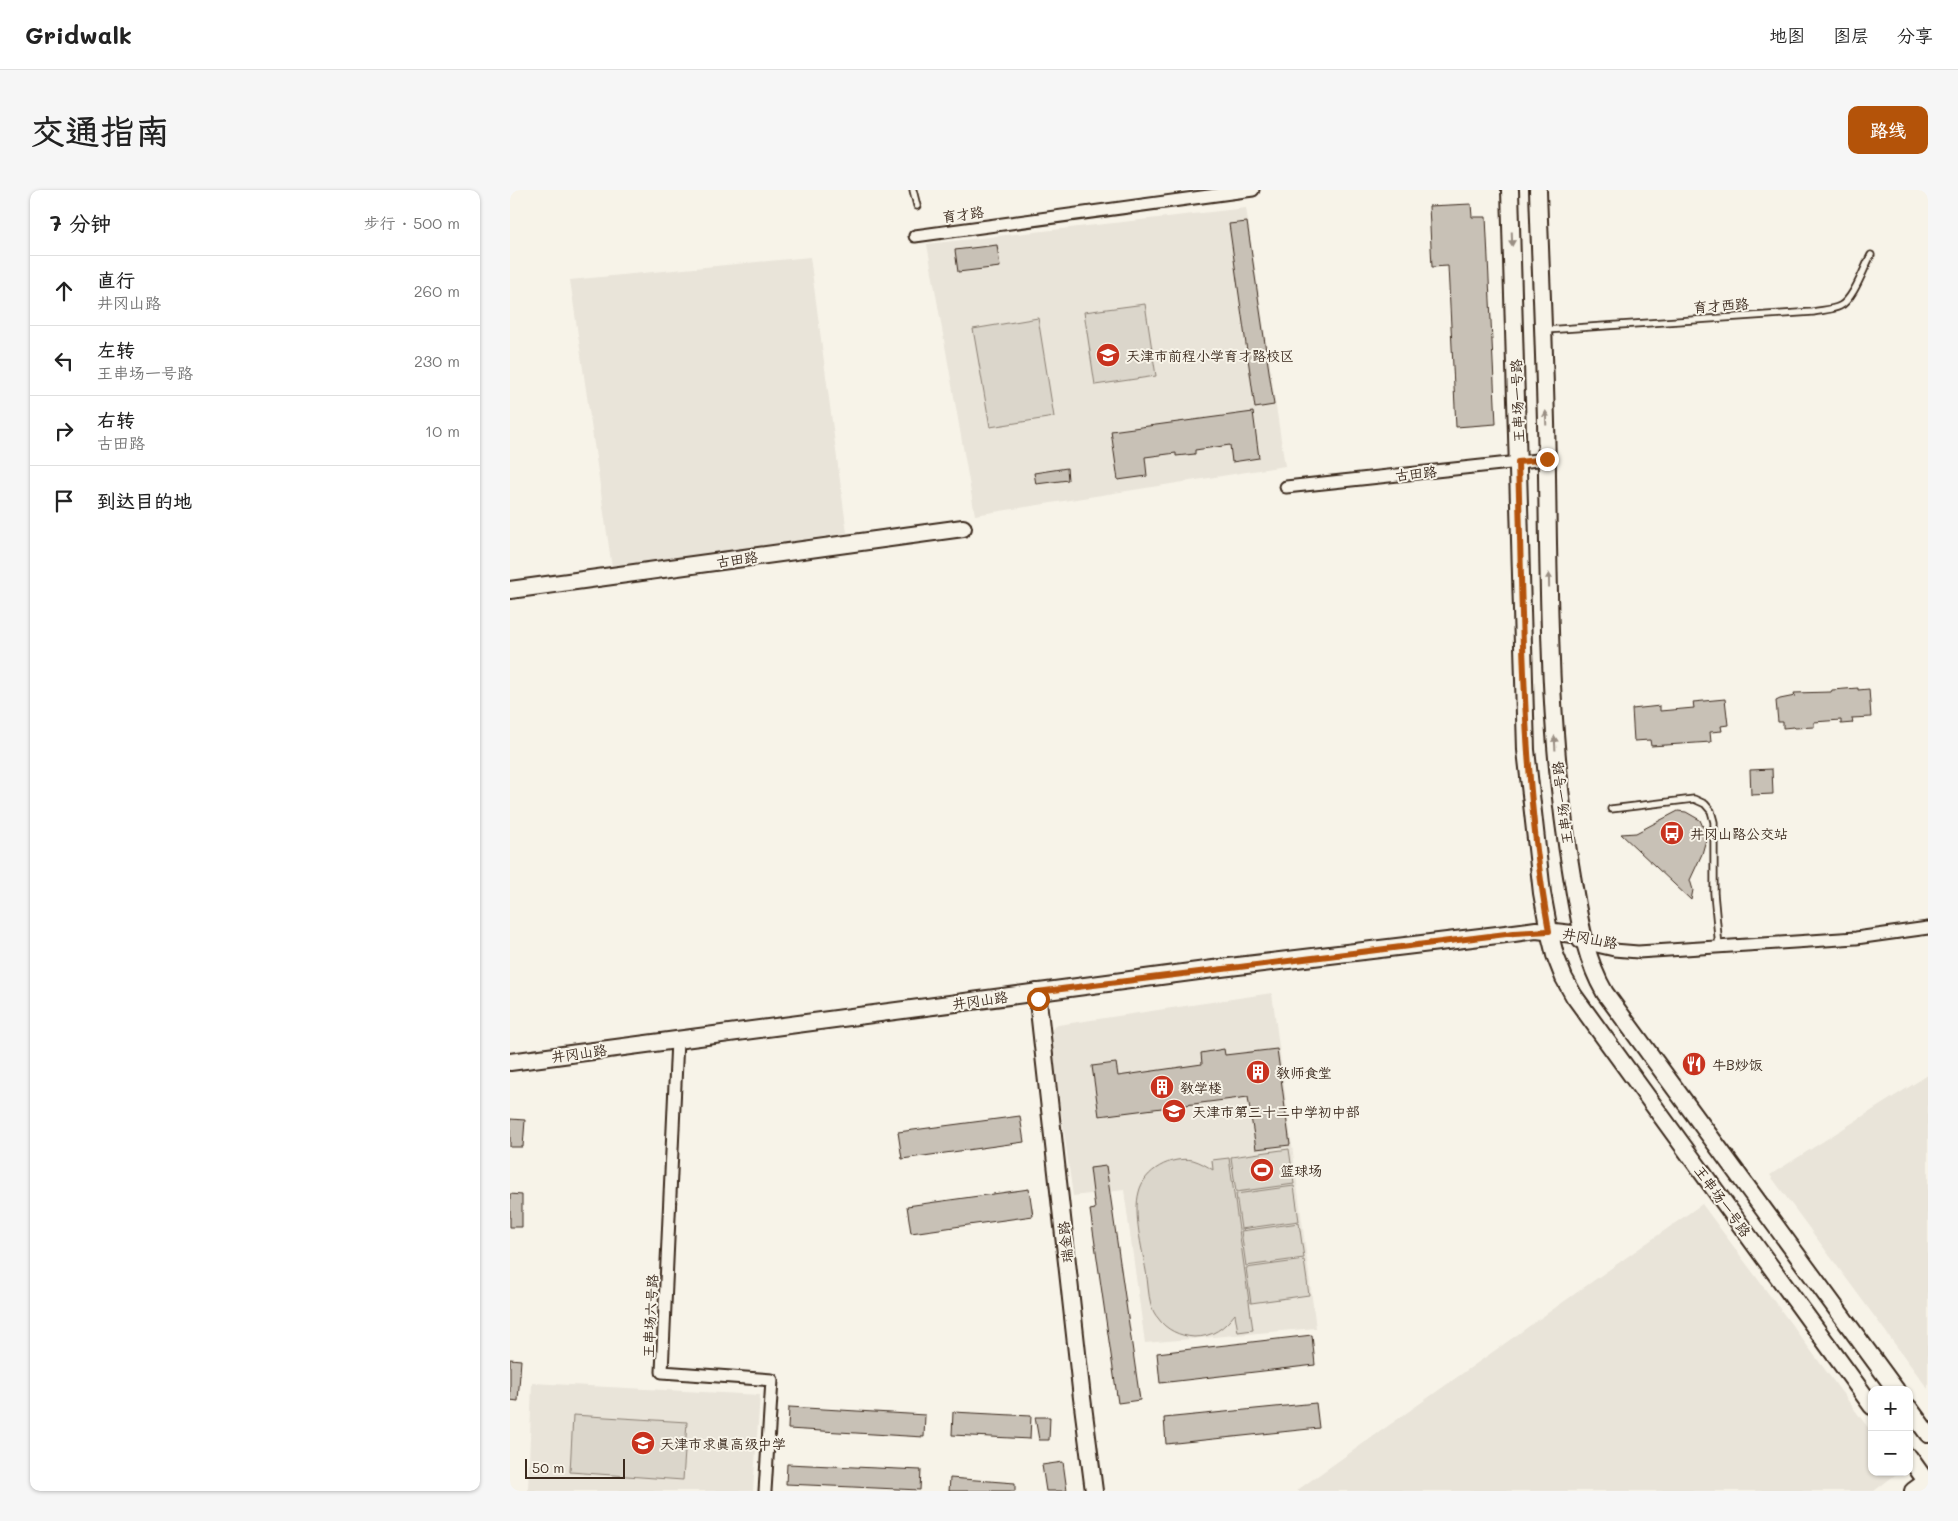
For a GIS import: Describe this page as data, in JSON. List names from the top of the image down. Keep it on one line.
{"streets":{"main road":["王串场一号路","古田路","井冈山路","瑞金路"],"street":["育才路","王串场六号路"],"lane":["育才西路"]},"crossings":[["育才西路","王串场一号路"],["王串场一号路","古田路"],["王串场一号路","井冈山路"],["井冈山路","瑞金路"],["井冈山路","王串场六号路"]],"places":{"school or university":["天津市前程小学育才路校区","天津市第三十二中学初中部","天津市求真高级中学"],"bus stop":["井冈山路公交站"],"restaurant":["牛B炒饭"],"building":["教师食堂","教学楼"],"sports":["篮球场"]},"scale_bar":"50 m","page":{"header":"Gridwalk","nav":["地图","图层","分享"],"buttons":"路线","title":"交通指南","heading":["7 分钟","步行 · 500 m"],"list":[["直行","井冈山路","260 m"],["左转","王串场一号路","230 m"],["右转","古田路","10 m"],"到达目的地"],"map_buttons":["+","−"],"scale":"50 m"}}
